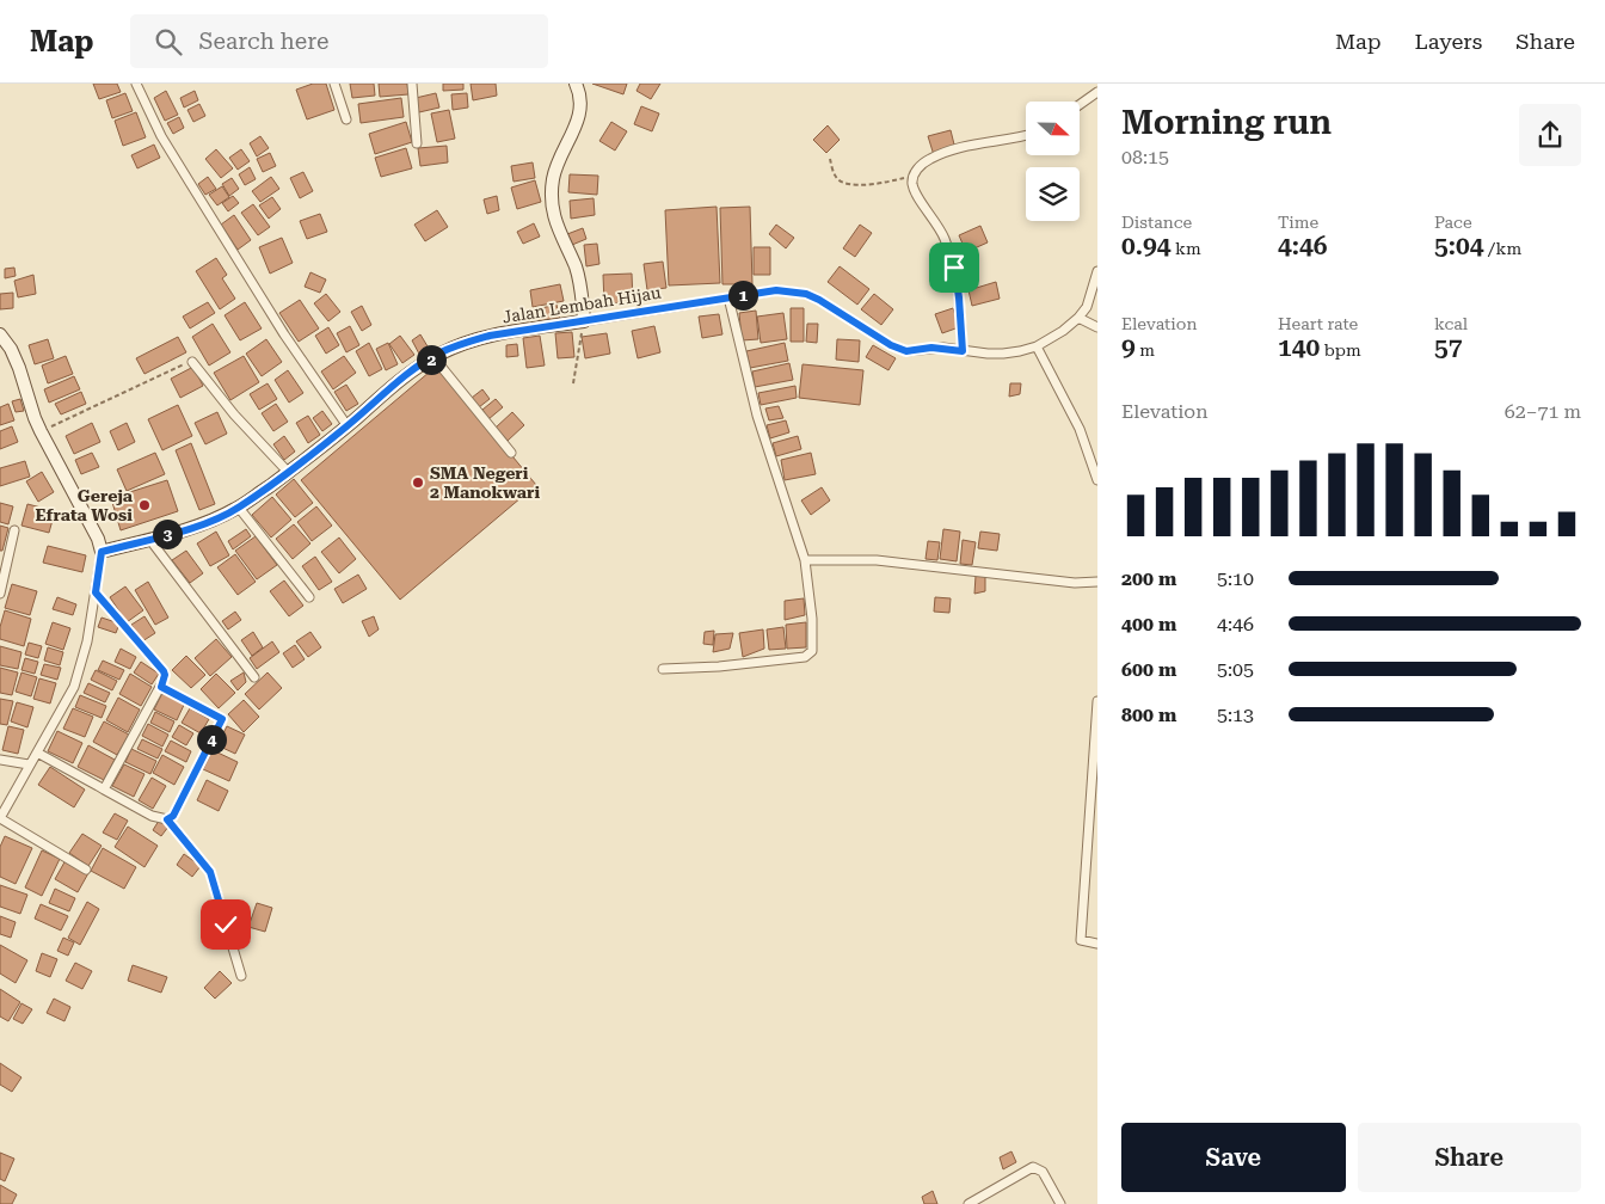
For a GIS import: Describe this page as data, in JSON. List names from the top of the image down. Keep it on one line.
{"streets":{"street":["Jalan Lembah Hijau"]},"places":["SMA Negeri 2 Manokwari","Gereja Efrata Wosi"],"north":"right","page":{"header":"Map","search":"Search here","nav":["Map","Layers","Share"],"heading":["Morning run","08:15"],"stats":[["Distance","0.94 km"],["Time","4:46"],["Pace","5:04 /km"],["Elevation","9 m"],["Heart rate","140 bpm"],["kcal","57"]],"pins":["1","2","3","4"],"chart":["Elevation","62–71 m"],"list":[{"name":"200 m","note":"5:10"},{"name":"400 m","note":"4:46"},{"name":"600 m","note":"5:05"},{"name":"800 m","note":"5:13"}],"buttons":["Save","Share"]}}
